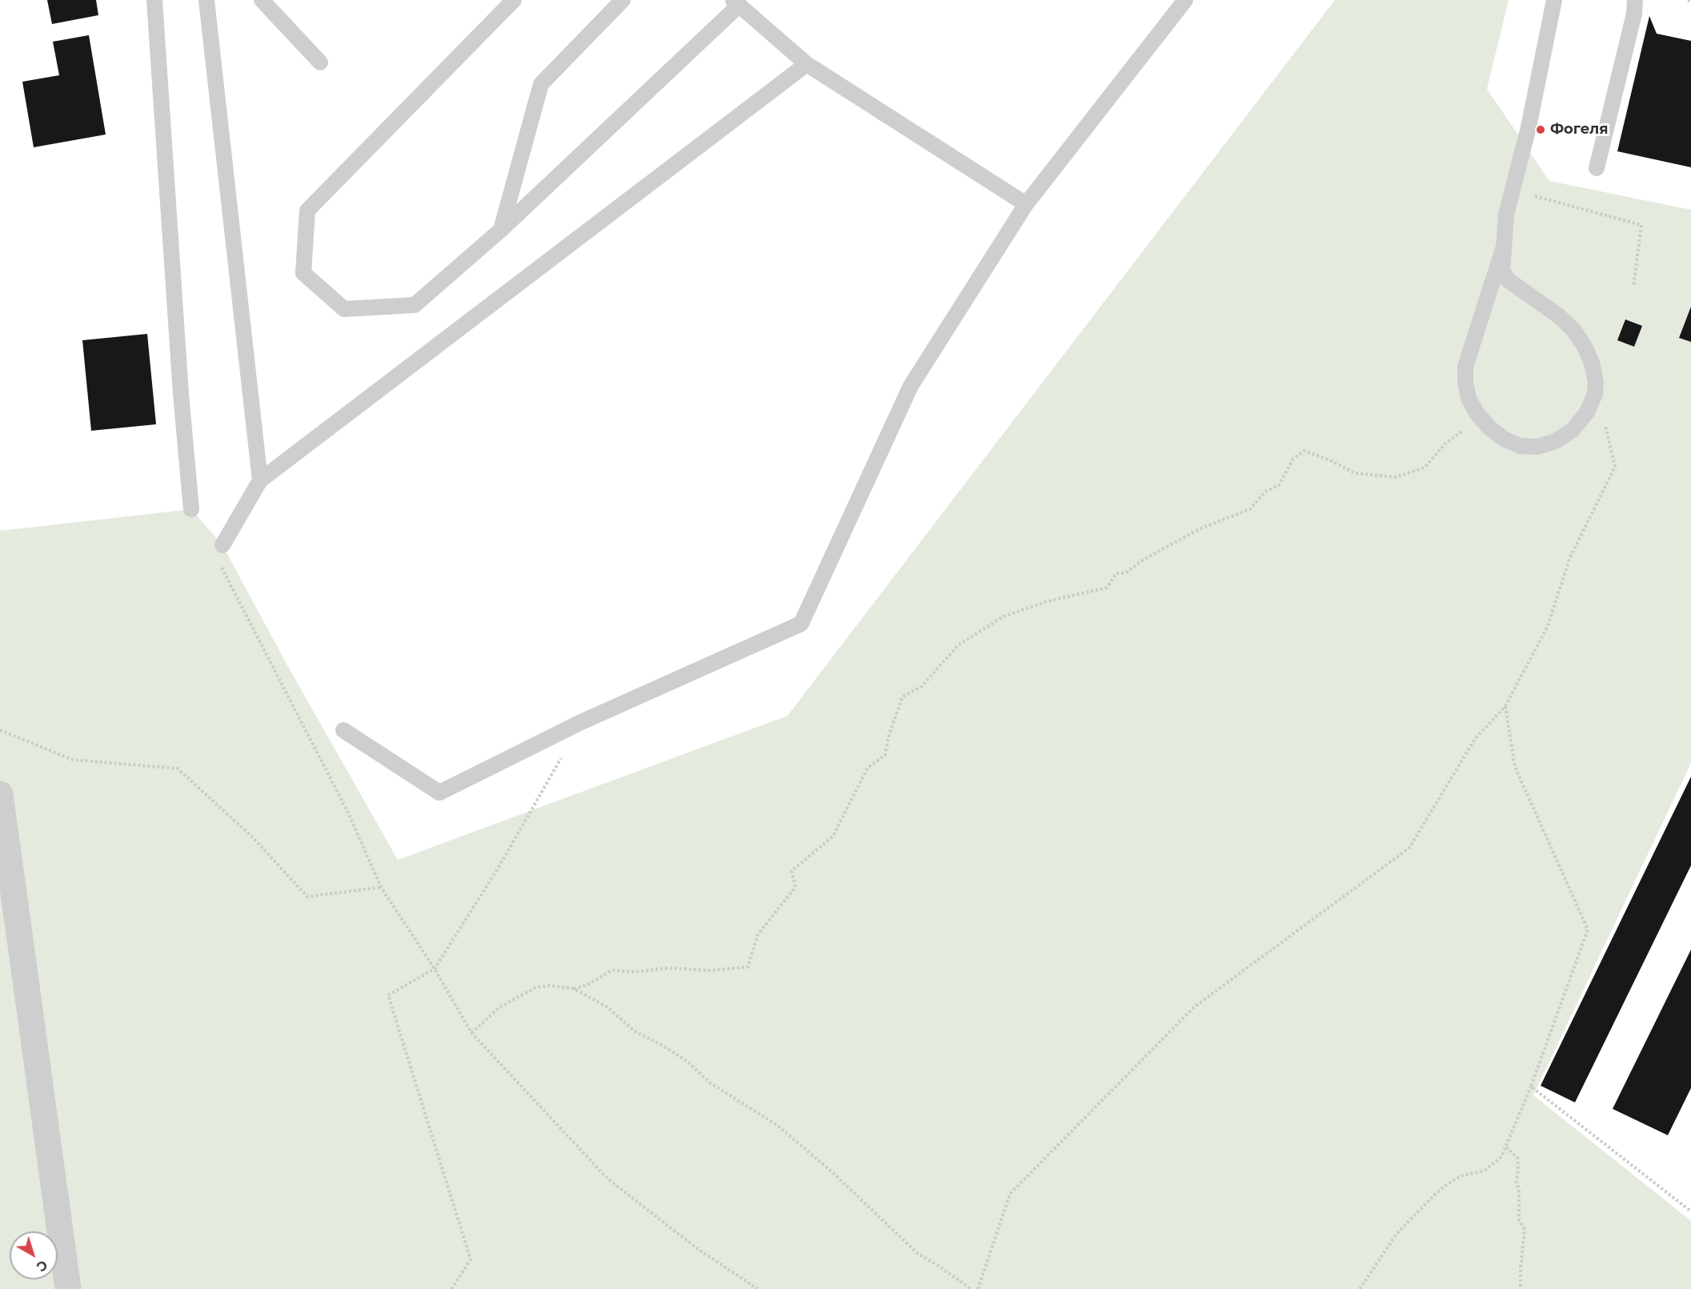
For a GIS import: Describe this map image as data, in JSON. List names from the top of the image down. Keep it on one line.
{"places":["Фогеля"],"north":"bottom right"}
